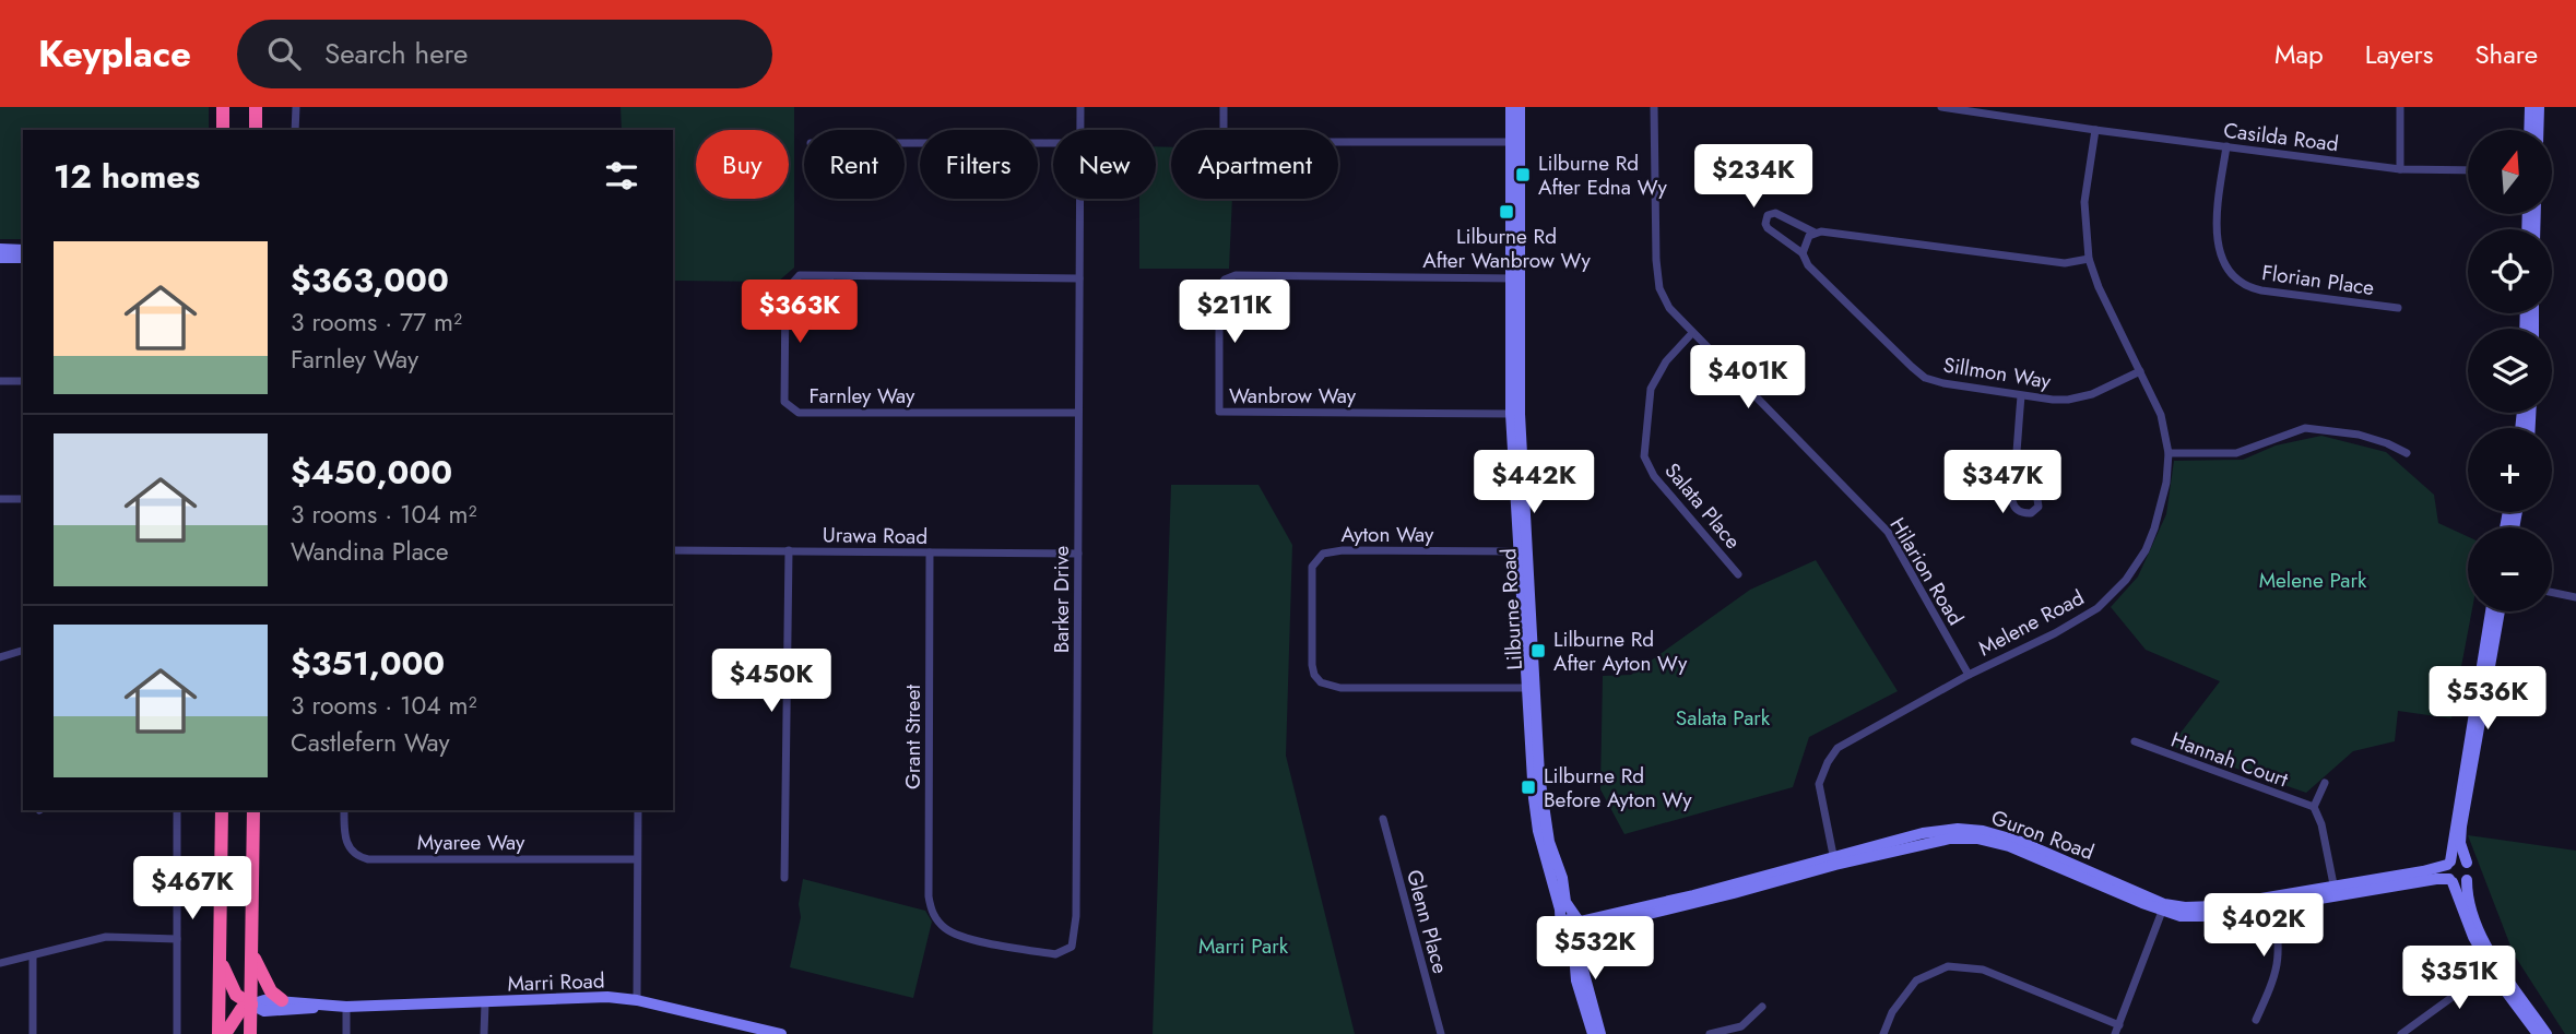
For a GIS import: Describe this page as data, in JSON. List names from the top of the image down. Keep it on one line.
{"streets":{"street":["Casilda Road","Florian Place","Sillmon Way","Farnley Way","Wanbrow Way","Salata Place","Ayton Way","Urawa Road","Hilarion Road","Barker Drive","Lilburne Road","Melene Road","Grant Street","Hannah Court","Guron Road","Myaree Way","Glenn Place","Marri Road"]},"crossings":[["Casilda Road","Florian Place"],["Casilda Road","Melene Road"],["Sillmon Way","Melene Road"],["Farnley Way","Barker Drive"],["Wanbrow Way","Lilburne Road"],["Salata Place","Hilarion Road"],["Ayton Way","Lilburne Road"],["Urawa Road","Barker Drive"],["Urawa Road","Grant Street"],["Hilarion Road","Melene Road"],["Barker Drive","Grant Street"],["Lilburne Road","Guron Road"],["Melene Road","Guron Road"]],"parks":["Melene Park","Salata Park","Marri Park"],"places":{"transit":["Lilburne Rd After Edna Wy","Lilburne Rd After Wanbrow Wy","Lilburne Rd After Ayton Wy","Lilburne Rd Before Ayton Wy"]},"north":"top","page":{"header":"Keyplace","search":"Search here","nav":["Map","Layers","Share"],"map_buttons":["+","−"],"chip":["Buy","Rent","Filters","New","Apartment"],"heading":"12 homes","price":["$234K","$363K","$211K","$401K","$442K","$347K","$450K","$536K","$467K","$402K","$532K","$351K"],"list":[{"name":"$363,000","note":"3 rooms · 77 m² · Farnley Way"},{"name":"$450,000","note":"3 rooms · 104 m² · Wandina Place"},{"name":"$351,000","note":"3 rooms · 104 m² · Castlefern Way"}]}}
